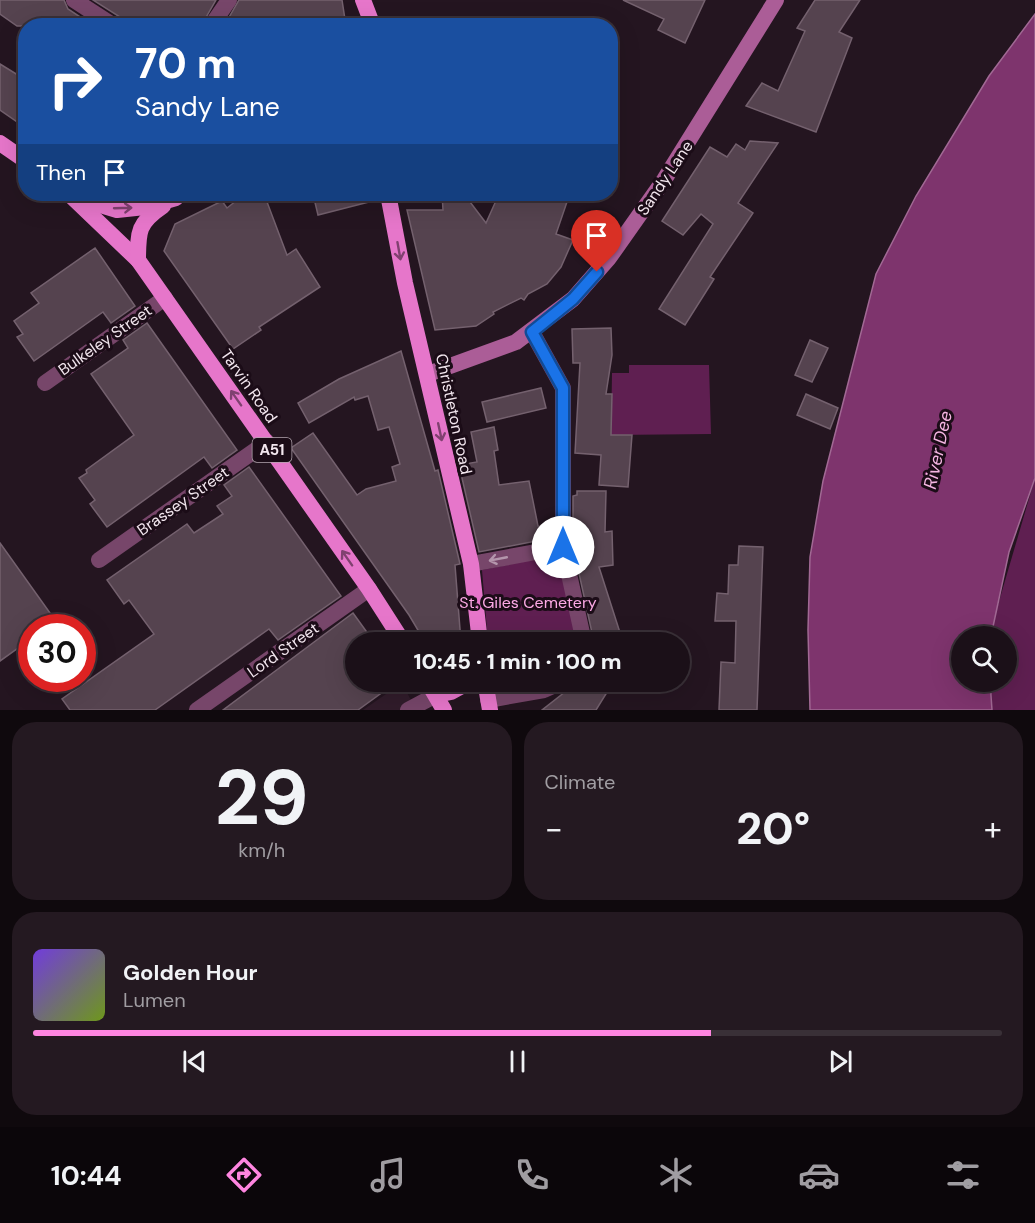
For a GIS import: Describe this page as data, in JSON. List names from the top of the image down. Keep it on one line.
{"streets":{"highway":["Tarvin Road","Christleton Road","A51"],"main road":["Sandy Lane"],"street":["Bulkeley Street","Brassey Street","Lord Street"]},"crossings":[["Sandy Lane","Christleton Road"],["Bulkeley Street","Tarvin Road"],["Tarvin Road","Brassey Street"],["Tarvin Road","Lord Street"]],"one_way":["Tarvin Road","Christleton Road"],"water":["River Dee"],"parks":["St. Giles Cemetery"],"page":{"turn":["70 m","Sandy Lane"],"then":"Then","limit":"30","trip":"10:45 · 1 min · 100 m","tile":[["29","km/h"],"Climate"],"heat":["−","20°","+"],"song":["Golden Hour","Lumen"],"tabs":"10:44"}}
